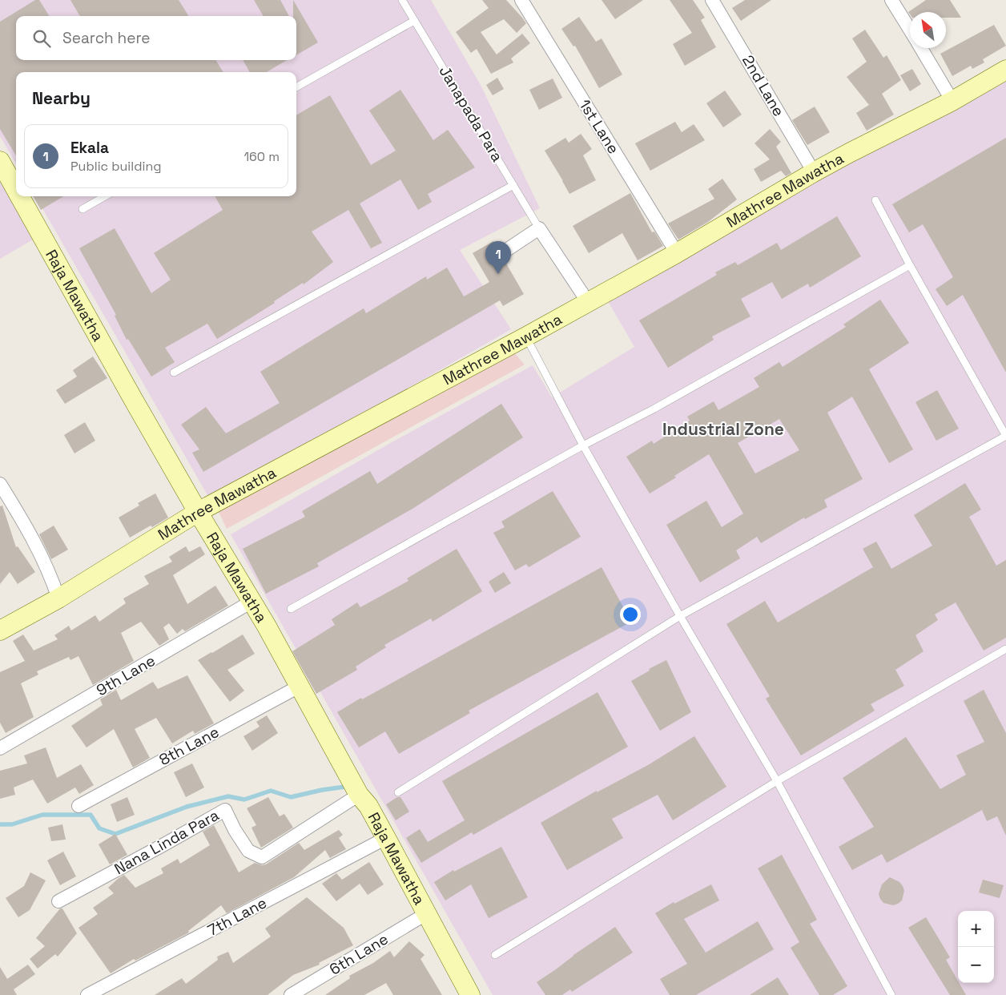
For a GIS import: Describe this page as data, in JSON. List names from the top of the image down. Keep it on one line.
{"streets":{"street":["2nd Lane","1st Lane","Mathree Mawatha","Raja Mawatha","9th Lane","8th Lane","Nana Linda Para","7th Lane","6th Lane"],"lane":["Janapada Para"]},"crossings":[["2nd Lane","Mathree Mawatha"],["1st Lane","Mathree Mawatha"],["Mathree Mawatha","Raja Mawatha"],["Raja Mawatha","9th Lane"],["Raja Mawatha","8th Lane"],["Raja Mawatha","Nana Linda Para"],["Raja Mawatha","7th Lane"],["Raja Mawatha","6th Lane"]],"districts":["Industrial Zone"],"north":"top left","page":{"search":"Search here","heading":"Nearby","list":[{"mark":"1","name":"Ekala","note":"Public building","value":"160 m"}],"pins":"1","map_buttons":["+","−"]}}
